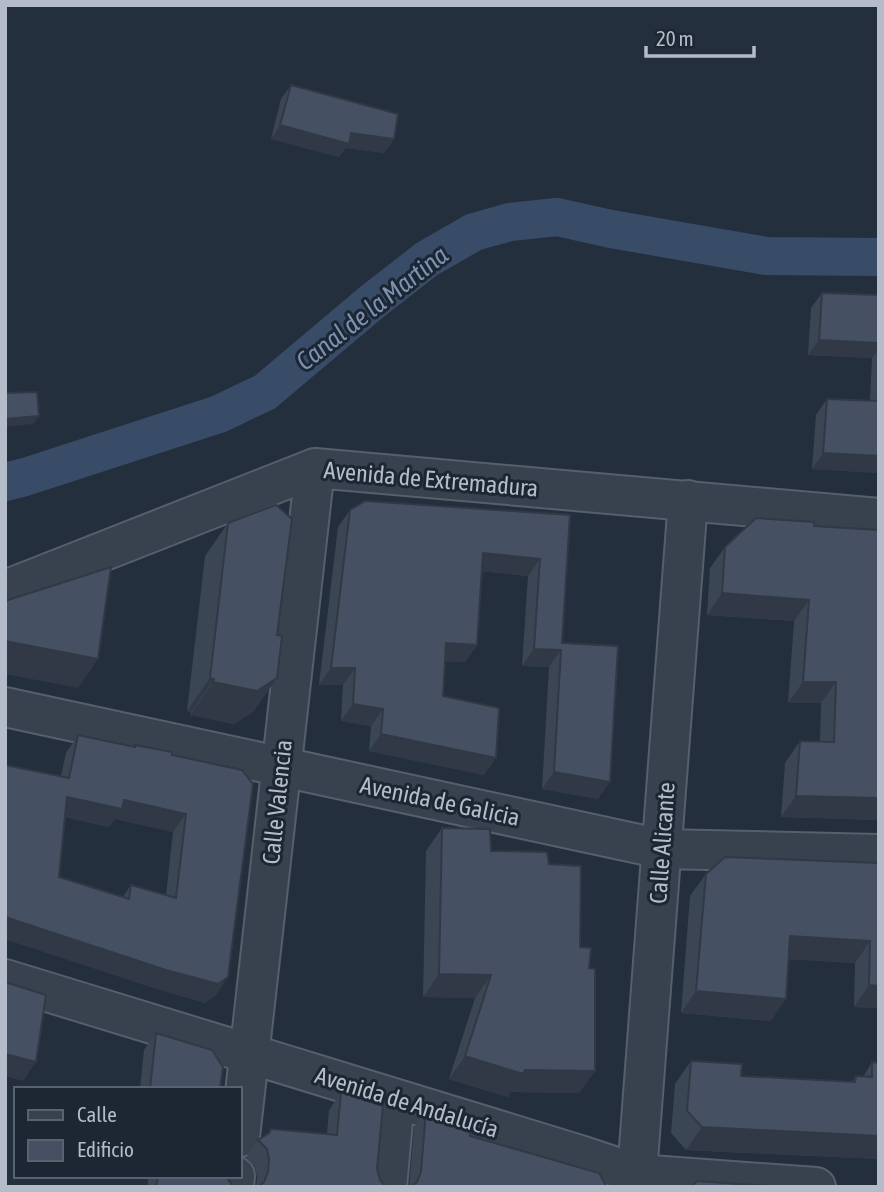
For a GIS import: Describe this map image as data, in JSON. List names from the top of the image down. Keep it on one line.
{"streets":{"street":["Avenida de Extremadura","Avenida de Galicia","Calle Valencia","Calle Alicante","Avenida de Andalucía"]},"crossings":[["Avenida de Extremadura","Calle Valencia"],["Avenida de Extremadura","Calle Alicante"],["Avenida de Galicia","Calle Valencia"],["Avenida de Galicia","Calle Alicante"],["Calle Valencia","Avenida de Andalucía"],["Calle Alicante","Avenida de Andalucía"]],"water":["Canal de la Martina"],"legend":["Calle","Edificio"],"scale_bar":"20 m"}
